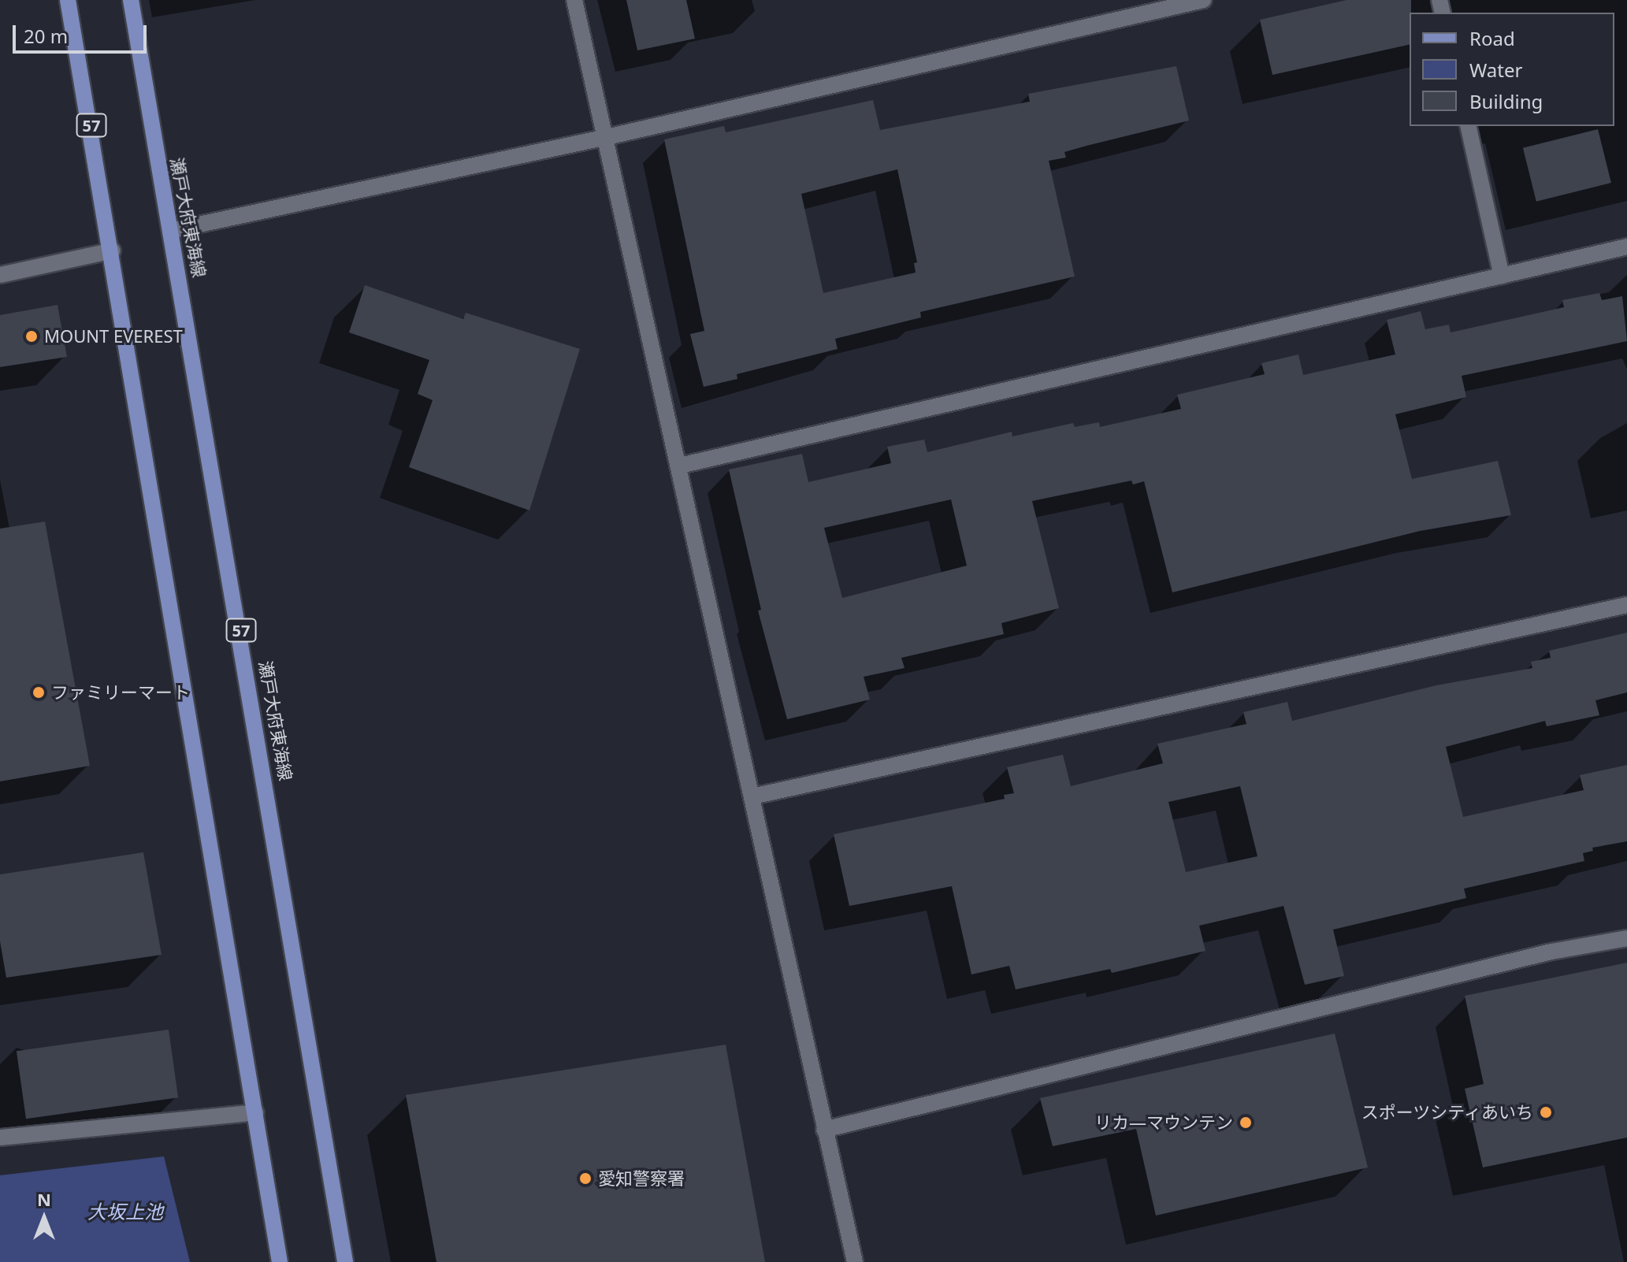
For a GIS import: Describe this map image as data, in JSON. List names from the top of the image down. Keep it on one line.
{"streets":{"main road":["57","瀬戸大府東海線"]},"water":["大坂上池"],"places":["MOUNT EVEREST","ファミリーマート","スポーツシティあいち","リカ―マウンテン","愛知警察署"],"legend":["Road","Water","Building"],"scale_bar":"20 m","north":"top"}
